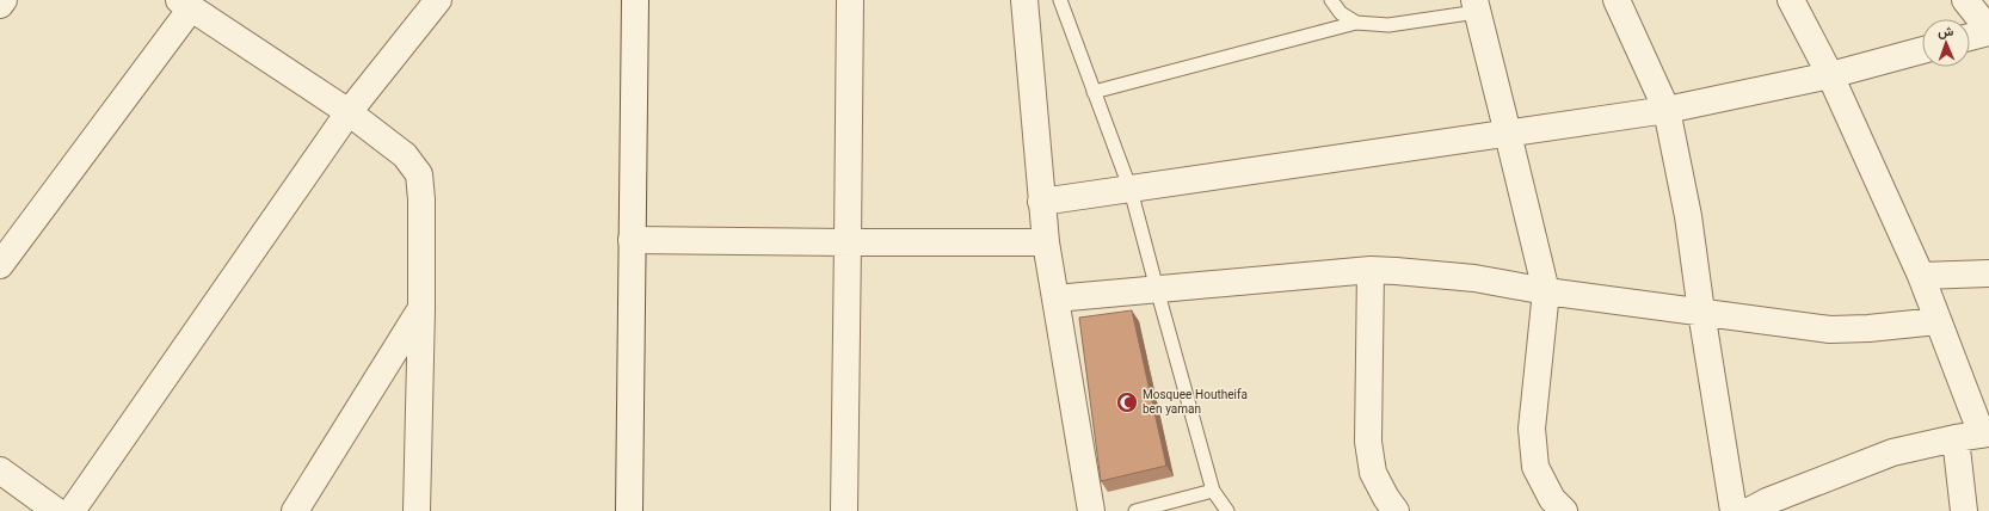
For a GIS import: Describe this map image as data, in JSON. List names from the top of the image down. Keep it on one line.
{"places":{"mosque":["Mosquee Houtheifa ben yaman"]},"north":"top"}
